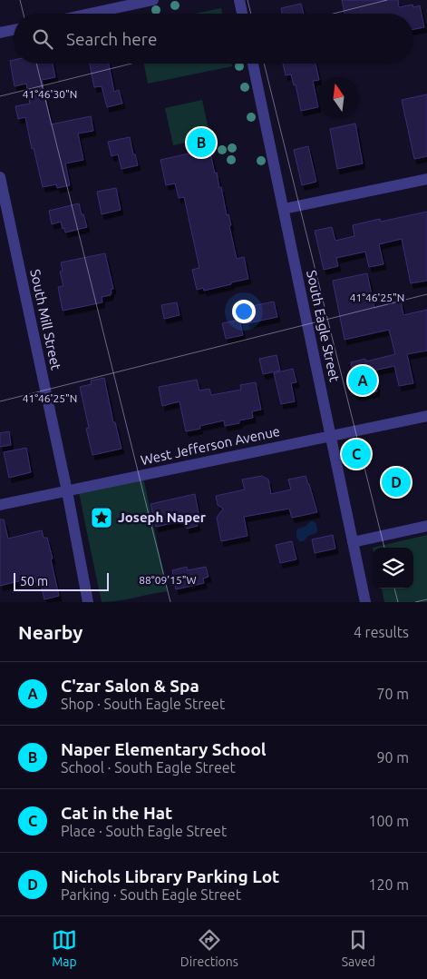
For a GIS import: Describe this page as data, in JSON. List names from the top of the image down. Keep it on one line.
{"streets":{"street":["South Mill Street","South Eagle Street","West Jefferson Avenue"]},"crossings":[["South Mill Street","West Jefferson Avenue"],["South Eagle Street","West Jefferson Avenue"]],"places":{"place":["Joseph Naper"]},"scale_bar":"50 m","north":"top","page":{"search":"Search here","pins":["B","A","C","D"],"scale":"50 m","heading":["Nearby","4 results"],"list":[{"mark":"A","name":"C'zar Salon & Spa","note":"Shop · South Eagle Street","value":"70 m"},{"mark":"B","name":"Naper Elementary School","note":"School · South Eagle Street","value":"90 m"},{"mark":"C","name":"Cat in the Hat","note":"Place · South Eagle Street","value":"100 m"},{"mark":"D","name":"Nichols Library Parking Lot","note":"Parking · South Eagle Street","value":"120 m"}],"nav":["Map","Directions","Saved"]},"coordinates":["41°46'30\"N","41°46'25\"N","88°09'15\"W"]}
